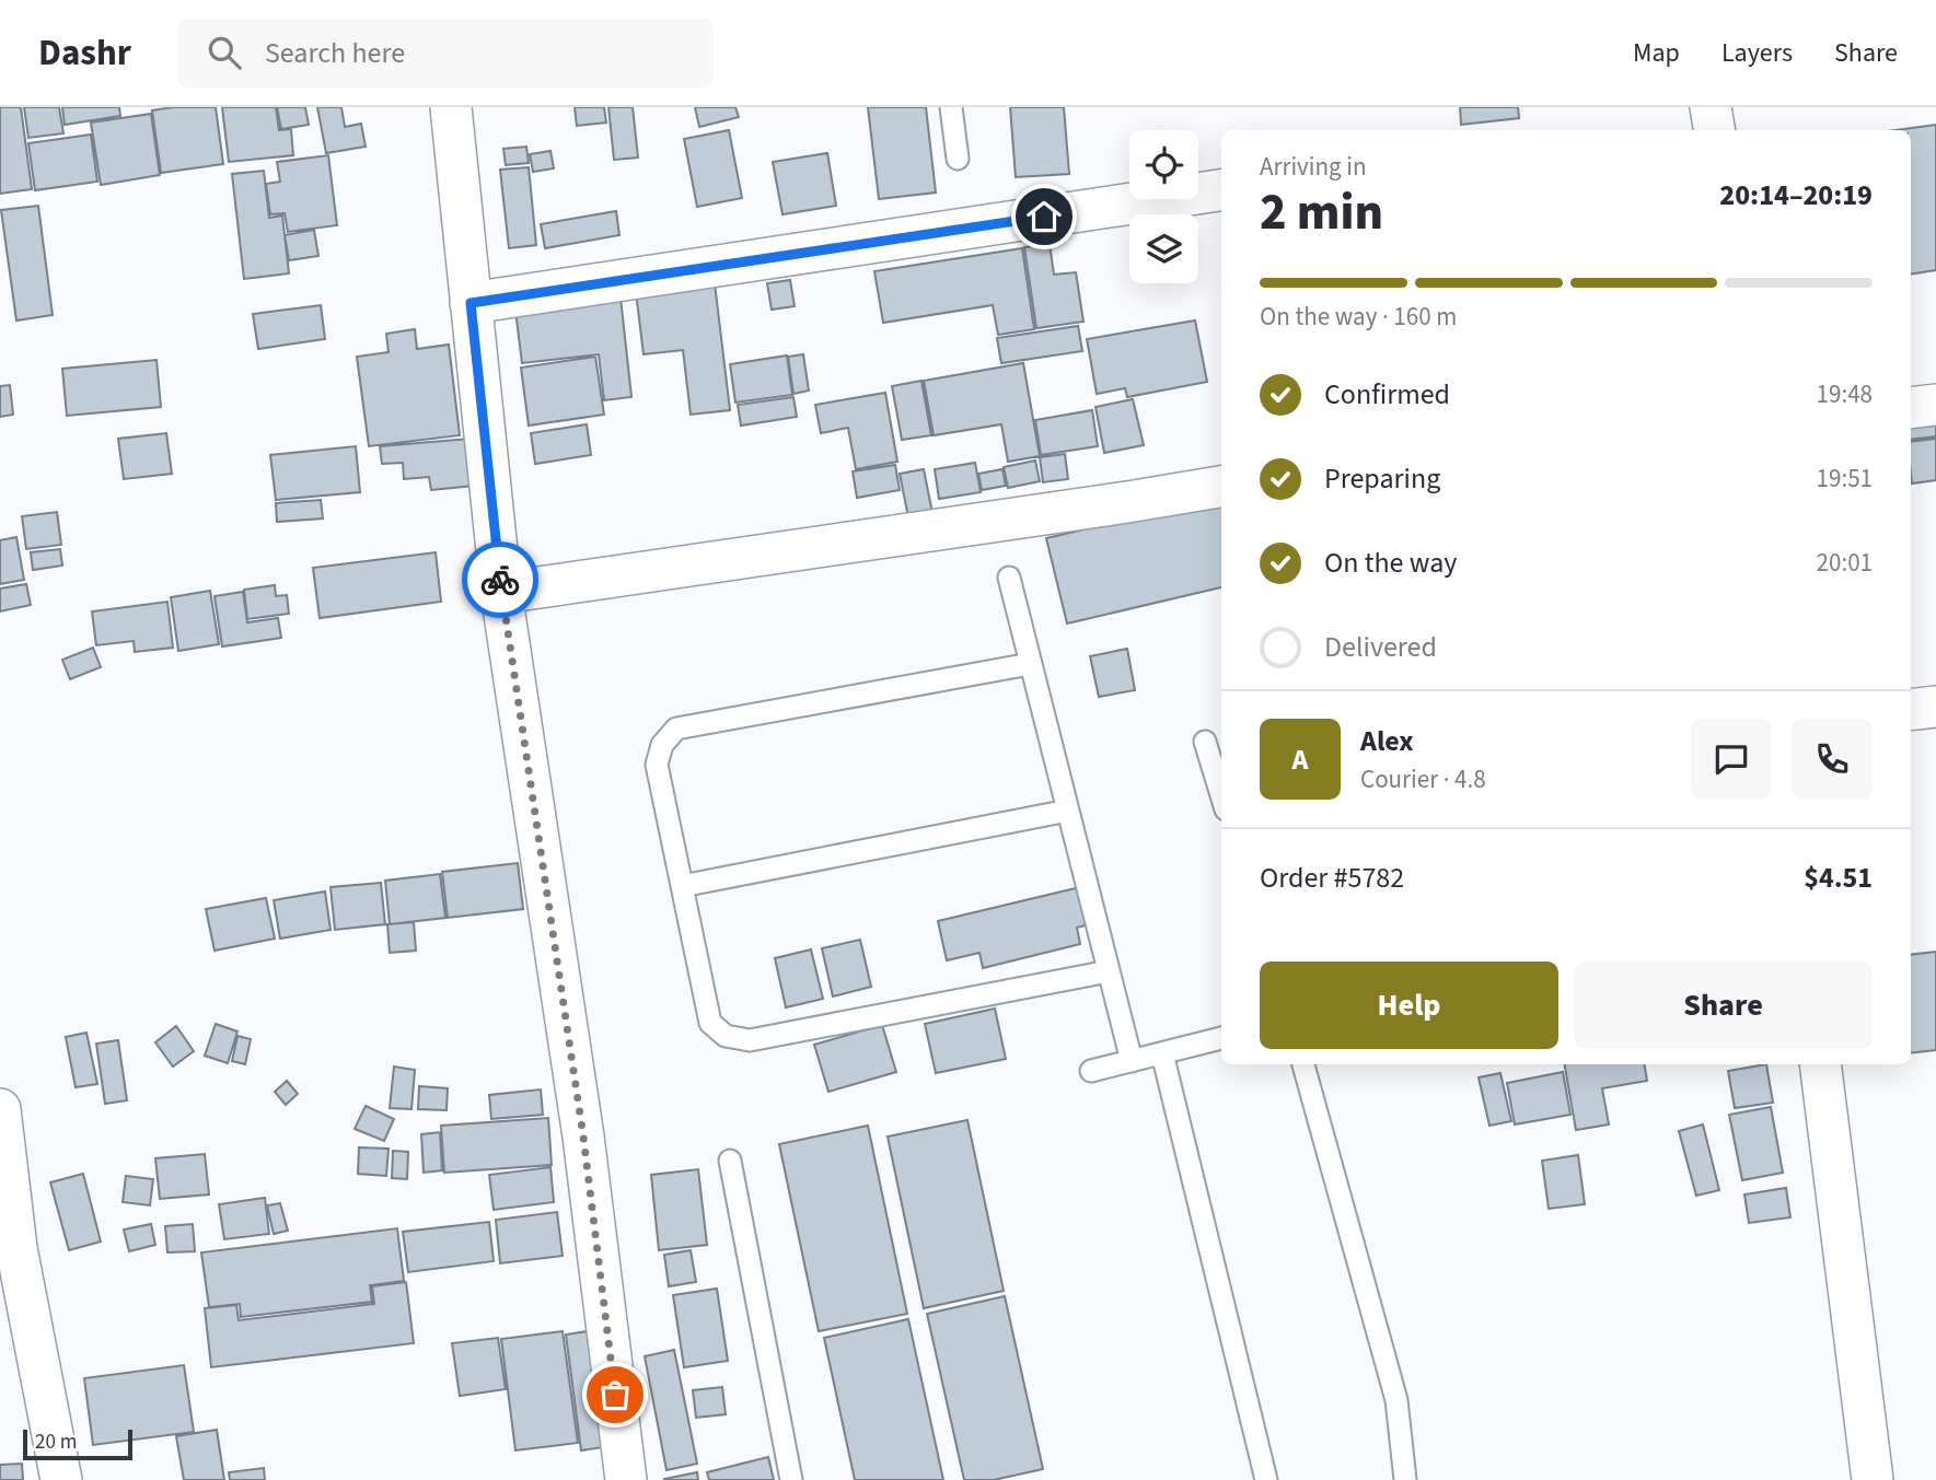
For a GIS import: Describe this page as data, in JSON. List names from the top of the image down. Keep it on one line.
{"scale_bar":"20 m","page":{"header":"Dashr","search":"Search here","nav":["Map","Layers","Share"],"heading":["2 min","Arriving in","20:14–20:19"],"panel":["Alex","Courier · 4.8","Order #5782","$4.51"],"bar":"On the way · 160 m","list":[["Confirmed","19:48"],["Preparing","19:51"],["On the way","20:01"],"Delivered"],"round":"A","buttons":["Help","Share"],"scale":"20 m"}}
